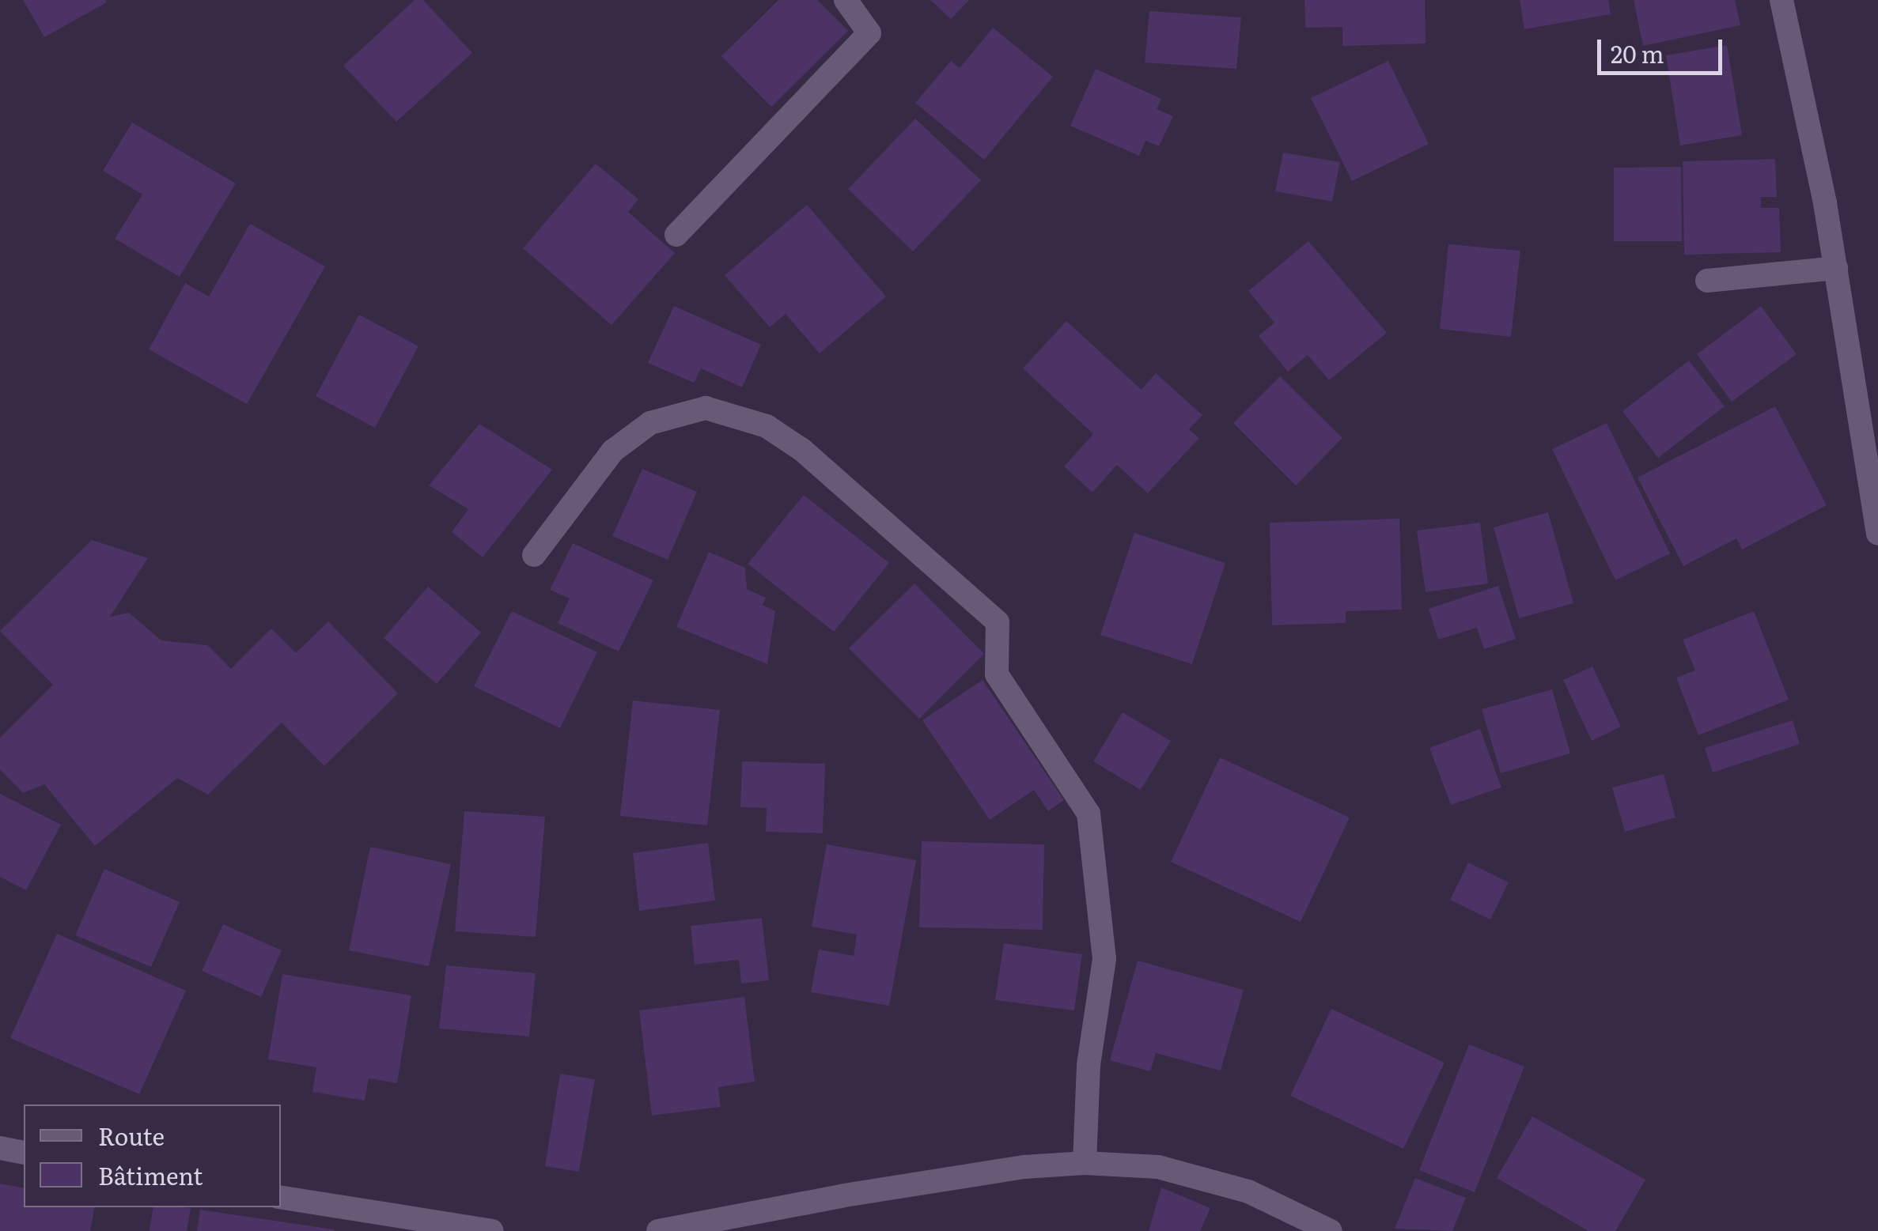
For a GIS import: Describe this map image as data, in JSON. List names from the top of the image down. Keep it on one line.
{"legend":["Route","Bâtiment"],"scale_bar":"20 m"}
